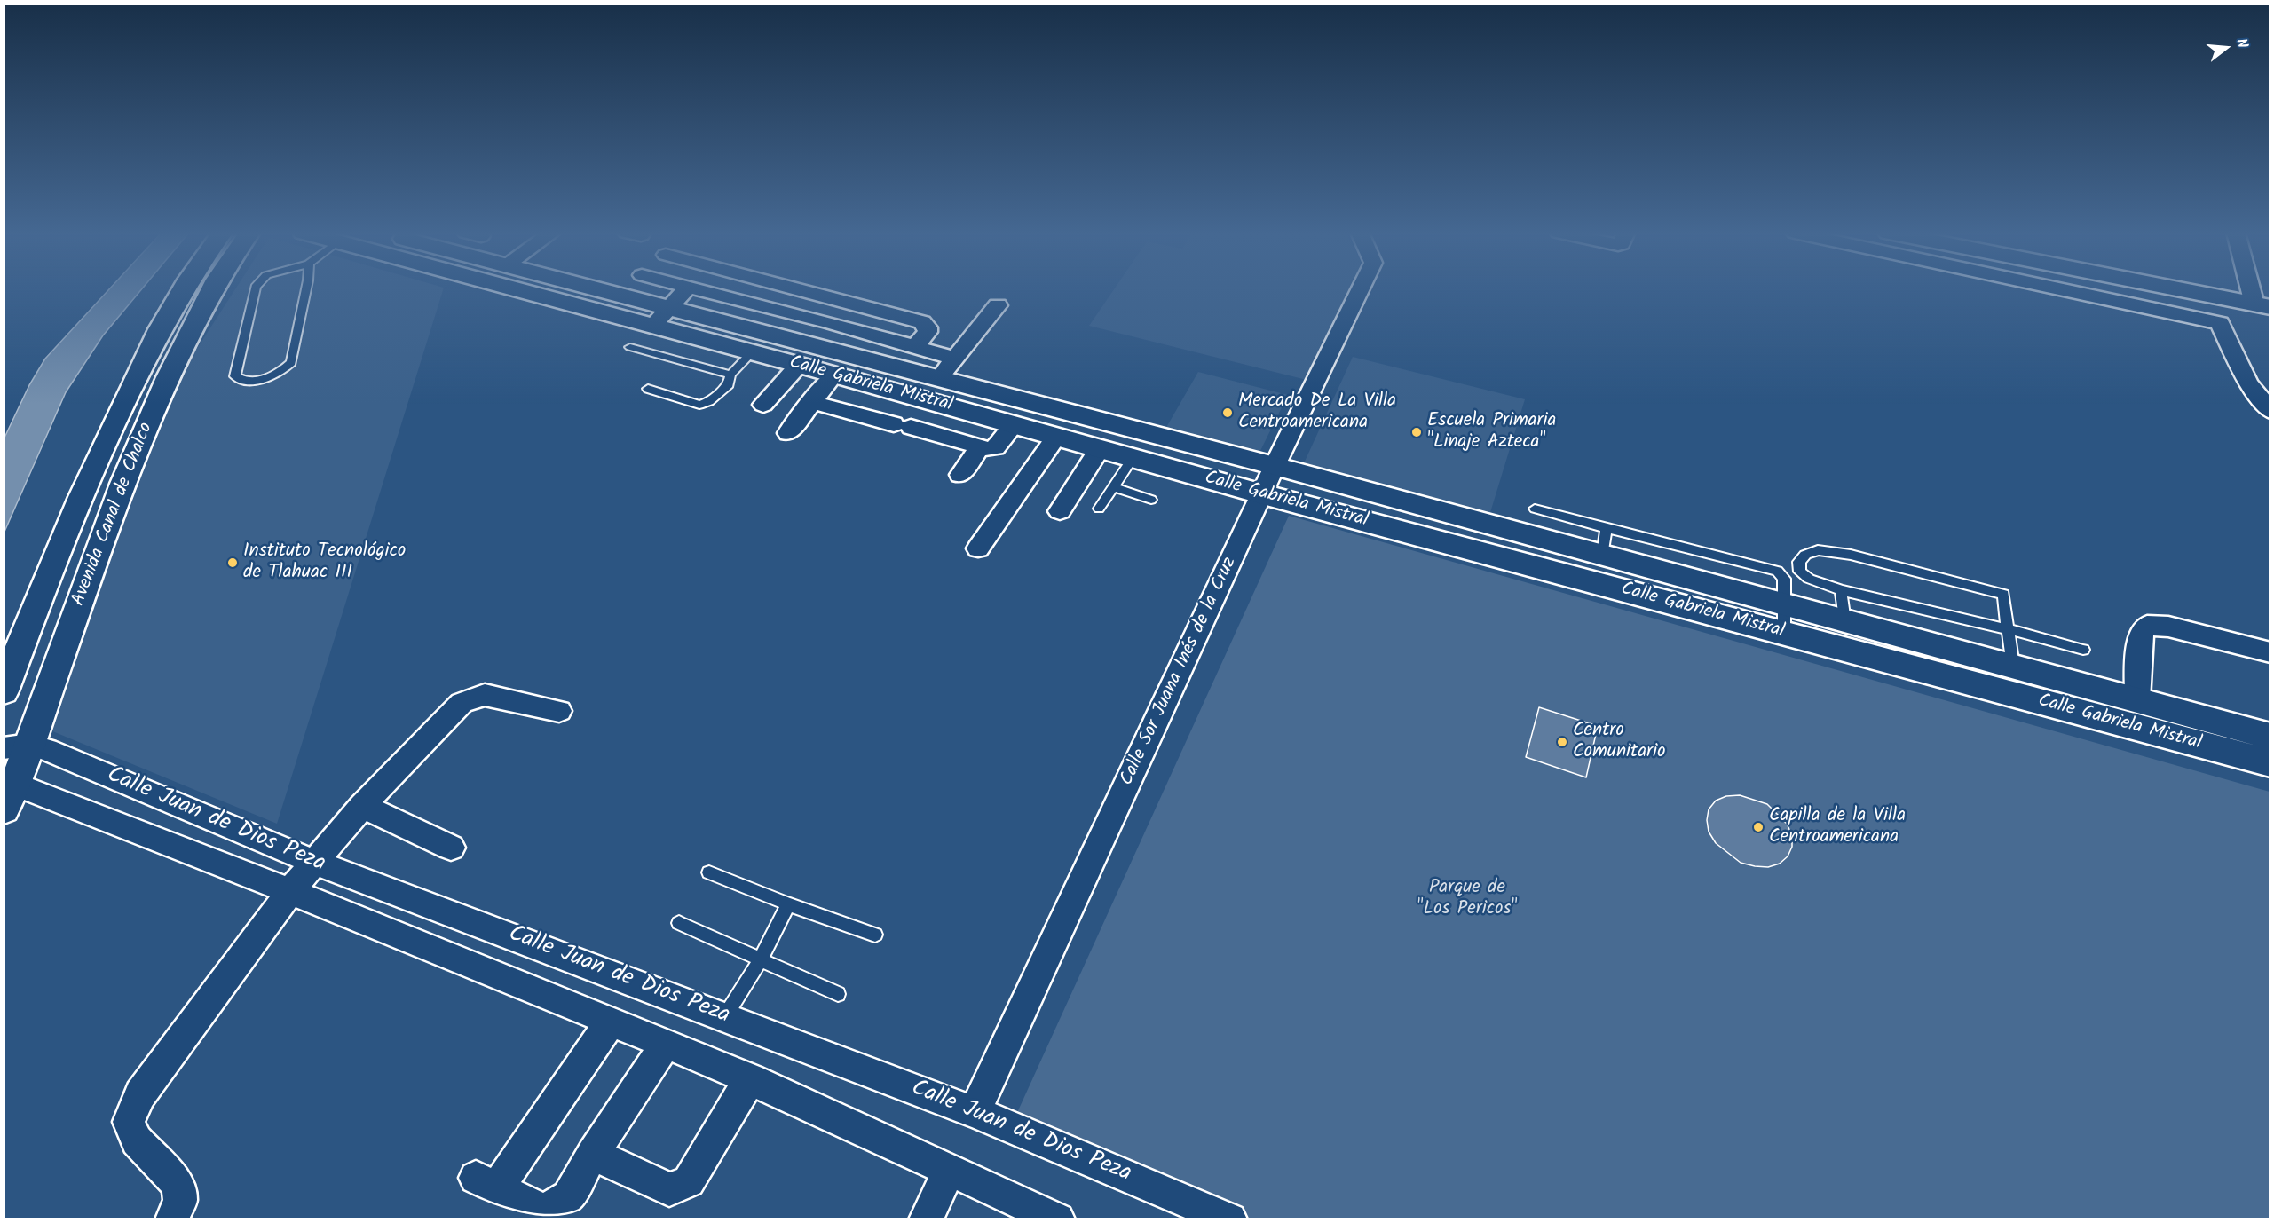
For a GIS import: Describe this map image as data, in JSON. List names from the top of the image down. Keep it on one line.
{"streets":{"street":["Calle Gabriela Mistral","Avenida Canal de Chalco","Calle Sor Juana Inés de la Cruz","Calle Juan de Dios Peza"]},"crossings":[["Calle Gabriela Mistral","Calle Sor Juana Inés de la Cruz"],["Avenida Canal de Chalco","Calle Juan de Dios Peza"],["Calle Sor Juana Inés de la Cruz","Calle Juan de Dios Peza"]],"parks":["Parque de \"Los Pericos\""],"places":["Mercado De La Villa Centroamericana","Escuela Primaria \"Linaje Azteca\"","Instituto Tecnológico de Tlahuac III","Centro Comunitario","Capilla de la Villa Centroamericana"],"north":"right"}
